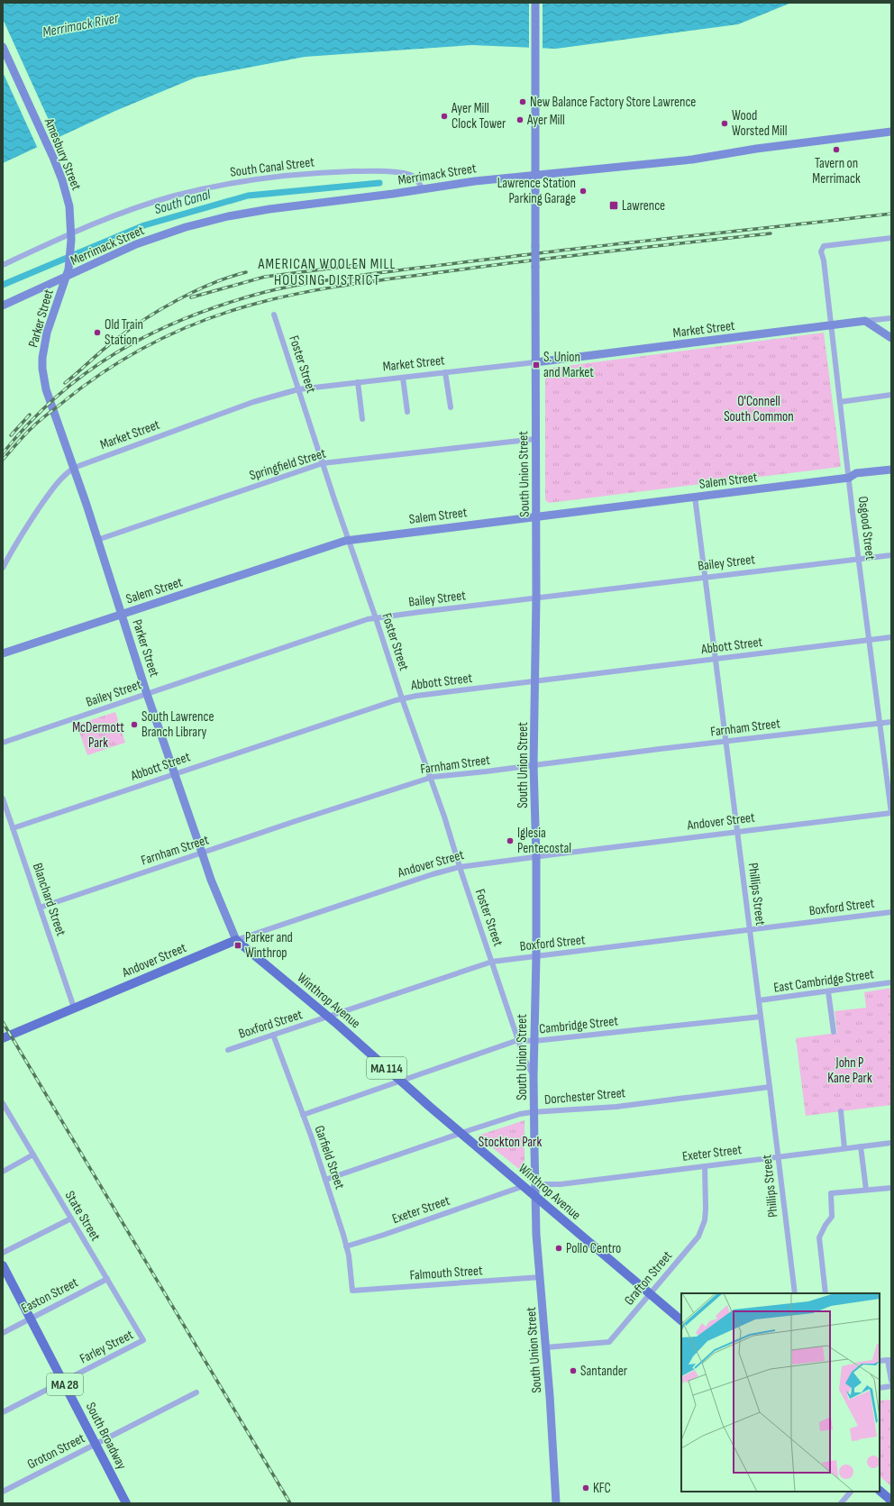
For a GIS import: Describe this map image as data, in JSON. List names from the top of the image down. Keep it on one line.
{"streets":{"main road":["Amesbury Street","Merrimack Street","Parker Street","Market Street","South Union Street","Salem Street","Andover Street","Winthrop Avenue","MA 114","MA 28","South Broadway"],"street":["South Canal Street","Foster Street","Springfield Street","Osgood Street","Bailey Street","Abbott Street","Farnham Street","Phillips Street","Blanchard Street","Boxford Street","East Cambridge Street","Cambridge Street","Dorchester Street","Exeter Street","Garfield Street","State Street","Falmouth Street","Grafton Street","Easton Street","Farley Street","Groton Street"]},"crossings":[["Amesbury Street","South Canal Street"],["Amesbury Street","Merrimack Street"],["Amesbury Street","Parker Street"],["South Canal Street","Merrimack Street"],["Merrimack Street","Parker Street"],["Merrimack Street","South Union Street"],["Parker Street","Market Street"],["Parker Street","Springfield Street"],["Parker Street","Salem Street"],["Parker Street","Bailey Street"],["Parker Street","Abbott Street"],["Parker Street","Farnham Street"],["Parker Street","Andover Street"],["Parker Street","Winthrop Avenue"],["Market Street","Foster Street"],["Market Street","South Union Street"],["Market Street","Osgood Street"],["Foster Street","Springfield Street"],["Foster Street","South Union Street"],["Foster Street","Salem Street"],["Foster Street","Bailey Street"],["Foster Street","Abbott Street"],["Foster Street","Farnham Street"],["Foster Street","Andover Street"],["Foster Street","Boxford Street"],["Foster Street","Cambridge Street"],["Springfield Street","South Union Street"],["South Union Street","Salem Street"],["South Union Street","Bailey Street"],["South Union Street","Abbott Street"],["South Union Street","Farnham Street"],["South Union Street","Andover Street"],["South Union Street","Boxford Street"],["South Union Street","Winthrop Avenue"],["South Union Street","Cambridge Street"],["South Union Street","Dorchester Street"],["South Union Street","Exeter Street"],["South Union Street","Falmouth Street"],["South Union Street","Grafton Street"],["Salem Street","Osgood Street"],["Salem Street","Phillips Street"],["Osgood Street","Bailey Street"],["Osgood Street","Abbott Street"],["Osgood Street","Farnham Street"],["Osgood Street","Andover Street"],["Bailey Street","Phillips Street"],["Abbott Street","Phillips Street"],["Abbott Street","Blanchard Street"],["Farnham Street","Phillips Street"],["Farnham Street","Blanchard Street"],["Andover Street","Phillips Street"],["Andover Street","Blanchard Street"],["Andover Street","Winthrop Avenue"],["Phillips Street","Boxford Street"],["Phillips Street","East Cambridge Street"],["Phillips Street","Cambridge Street"],["Phillips Street","Dorchester Street"],["Phillips Street","Exeter Street"],["Boxford Street","Winthrop Avenue"],["Boxford Street","Garfield Street"],["Winthrop Avenue","Cambridge Street"],["Winthrop Avenue","Dorchester Street"],["Winthrop Avenue","Exeter Street"],["Winthrop Avenue","Grafton Street"],["Cambridge Street","Garfield Street"],["Dorchester Street","Garfield Street"],["Exeter Street","Garfield Street"],["Exeter Street","Grafton Street"],["Garfield Street","Falmouth Street"],["State Street","Easton Street"],["State Street","Farley Street"],["Easton Street","South Broadway"],["Farley Street","South Broadway"],["South Broadway","Groton Street"]],"districts":["AMERICAN WOOLEN MILL HOUSING DISTRICT"],"water":["Merrimack River","South Canal"],"parks":["O'Connell South Common","McDermott Park","John P Kane Park","Stockton Park"],"places":{"other":["New Balance Factory Store Lawrence","Ayer Mill Clock Tower","Ayer Mill","Wood Worsted Mill","Tavern on Merrimack","Lawrence Station Parking Garage","Old Train Station","South Lawrence Branch Library","Iglesia Pentecostal","Pollo Centro","Santander","KFC"],"transit":["Lawrence","S. Union and Market","Parker and Winthrop"]}}
